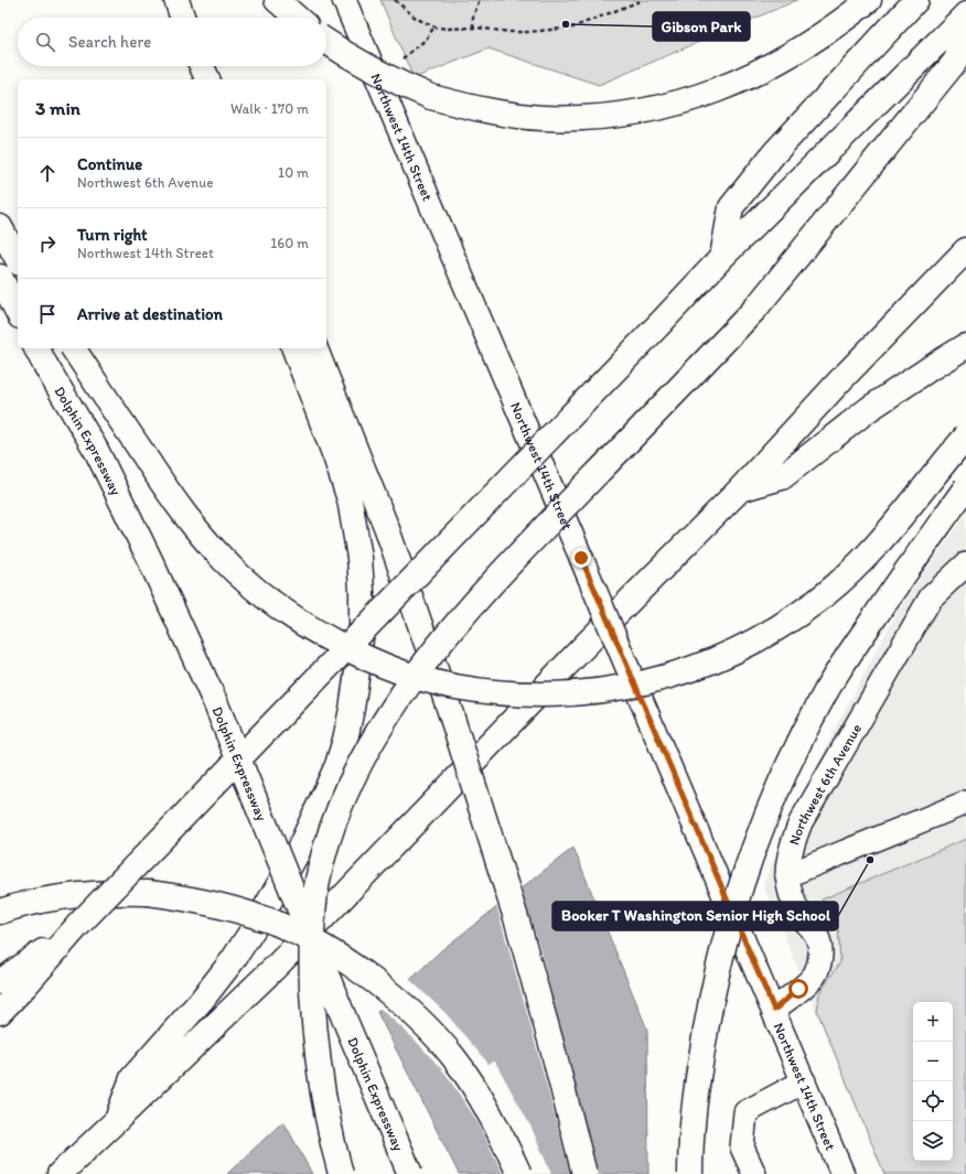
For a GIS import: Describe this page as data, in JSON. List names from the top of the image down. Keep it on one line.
{"streets":{"highway":["Dolphin Expressway"],"street":["Northwest 14th Street","Northwest 6th Avenue"]},"crossings":[["Northwest 14th Street","Northwest 6th Avenue"]],"places":["Gibson Park","Booker T Washington Senior High School"],"page":{"search":"Search here","heading":["3 min","Walk · 170 m"],"list":[["Continue","Northwest 6th Avenue","10 m"],["Turn right","Northwest 14th Street","160 m"],"Arrive at destination"],"map_buttons":["+","−"]}}
